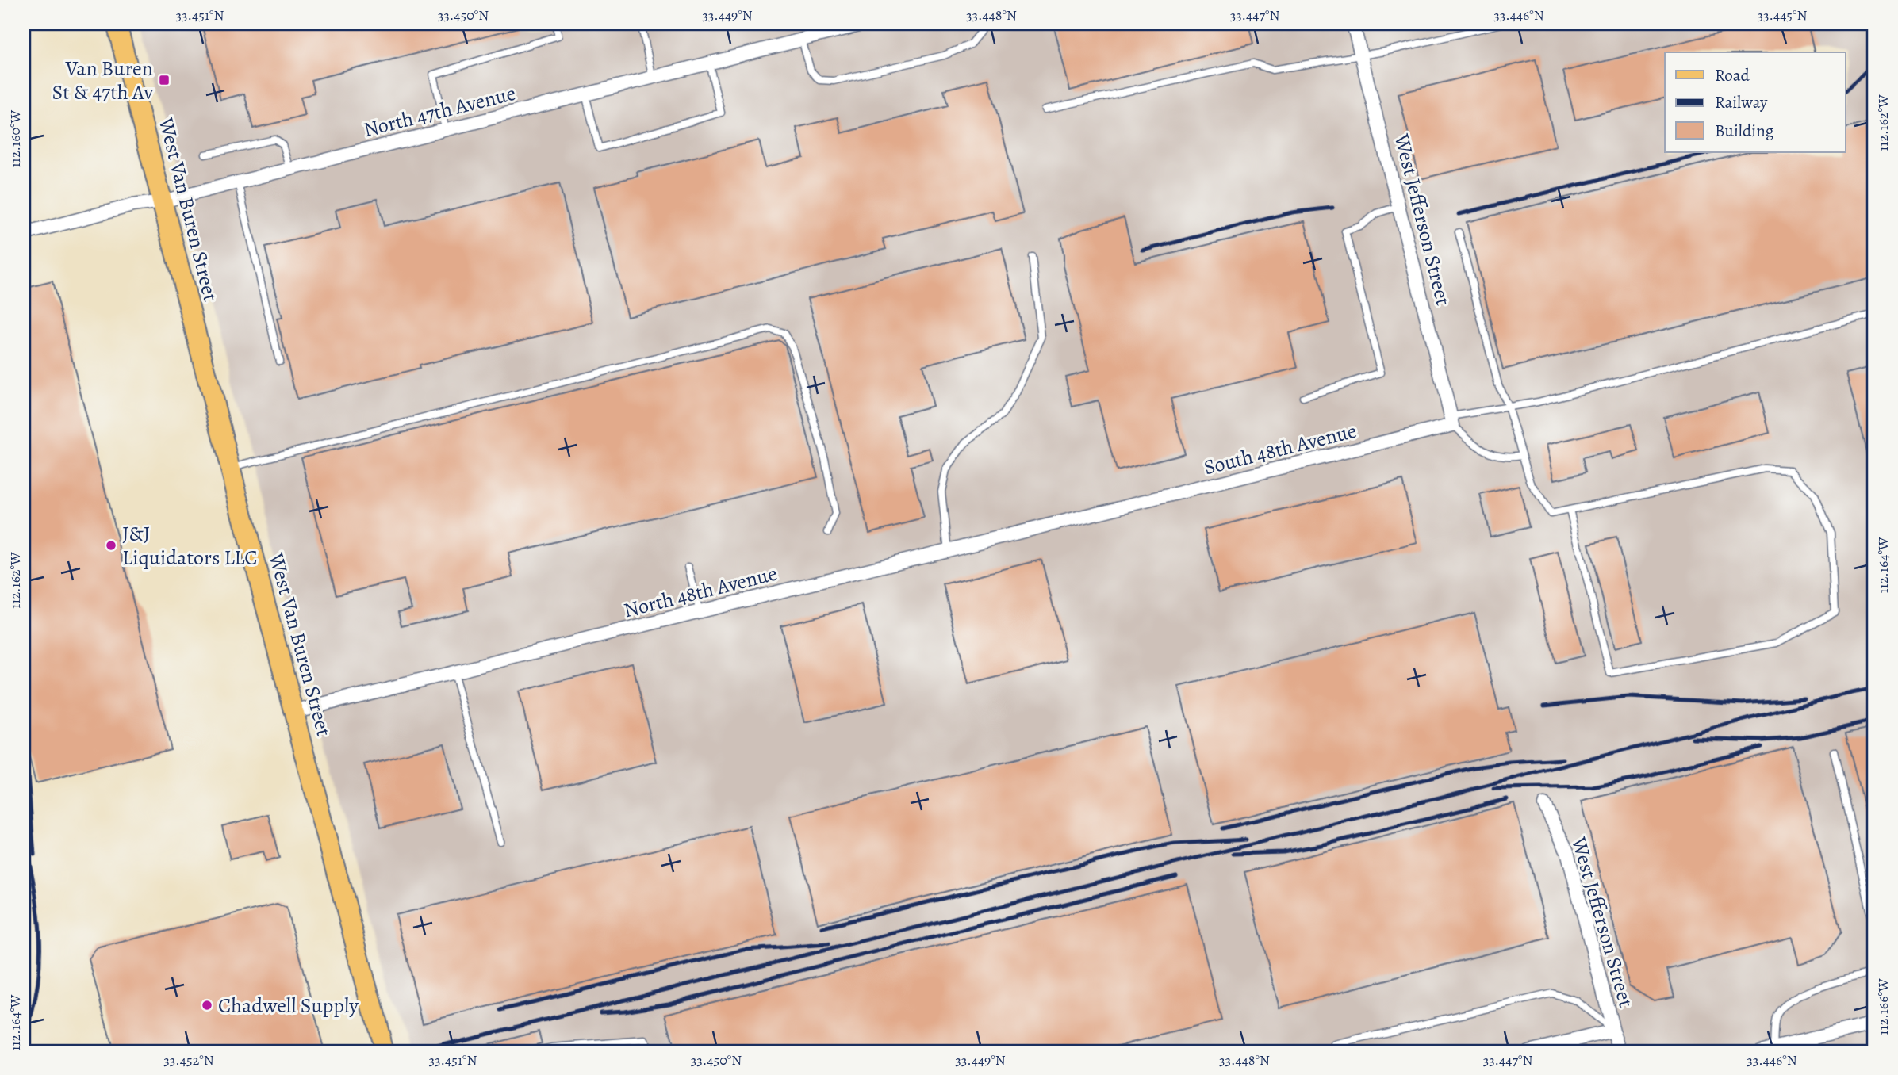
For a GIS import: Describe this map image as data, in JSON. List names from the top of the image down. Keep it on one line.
{"streets":{"main road":["West Van Buren Street"],"street":["North 47th Avenue","West Jefferson Street","South 48th Avenue","North 48th Avenue"]},"crossings":[["North 47th Avenue","West Van Buren Street"],["West Van Buren Street","North 48th Avenue"],["West Jefferson Street","South 48th Avenue"],["South 48th Avenue","North 48th Avenue"]],"places":{"transit":["Van Buren St & 47th Av"],"other":["J&J Liquidators LLC","Chadwell Supply"]},"legend":["Road","Railway","Building"],"coordinates":["33.451°N","33.450°N","33.449°N","33.448°N","33.447°N","33.446°N","33.445°N","112.162°W","112.160°W","112.164°W","112.166°W","33.452°N"]}
